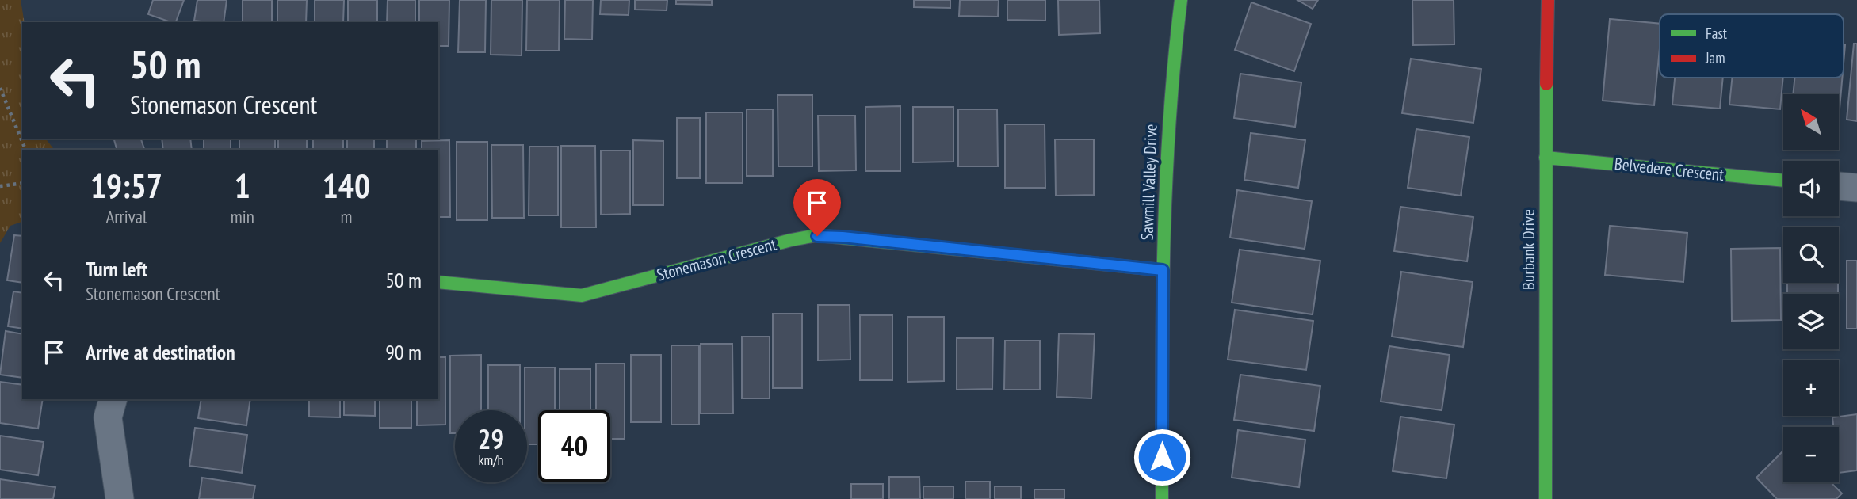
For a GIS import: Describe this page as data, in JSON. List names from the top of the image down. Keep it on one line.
{"streets":{"street":["Belvedere Crescent","Sawmill Valley Drive","Burbank Drive","Stonemason Crescent"]},"crossings":[["Belvedere Crescent","Burbank Drive"],["Sawmill Valley Drive","Stonemason Crescent"]],"legend":["Fast","Jam"],"north":"top left","page":{"turn":["50 m","Stonemason Crescent"],"map_buttons":["+","−"],"eta":["19:57","Arrival","1","min","140","m"],"list":[{"name":"Turn left","note":"Stonemason Crescent","value":"50 m"},{"name":"Arrive at destination","value":"90 m"}],"speed":"29 km/h","limit":"40"}}
